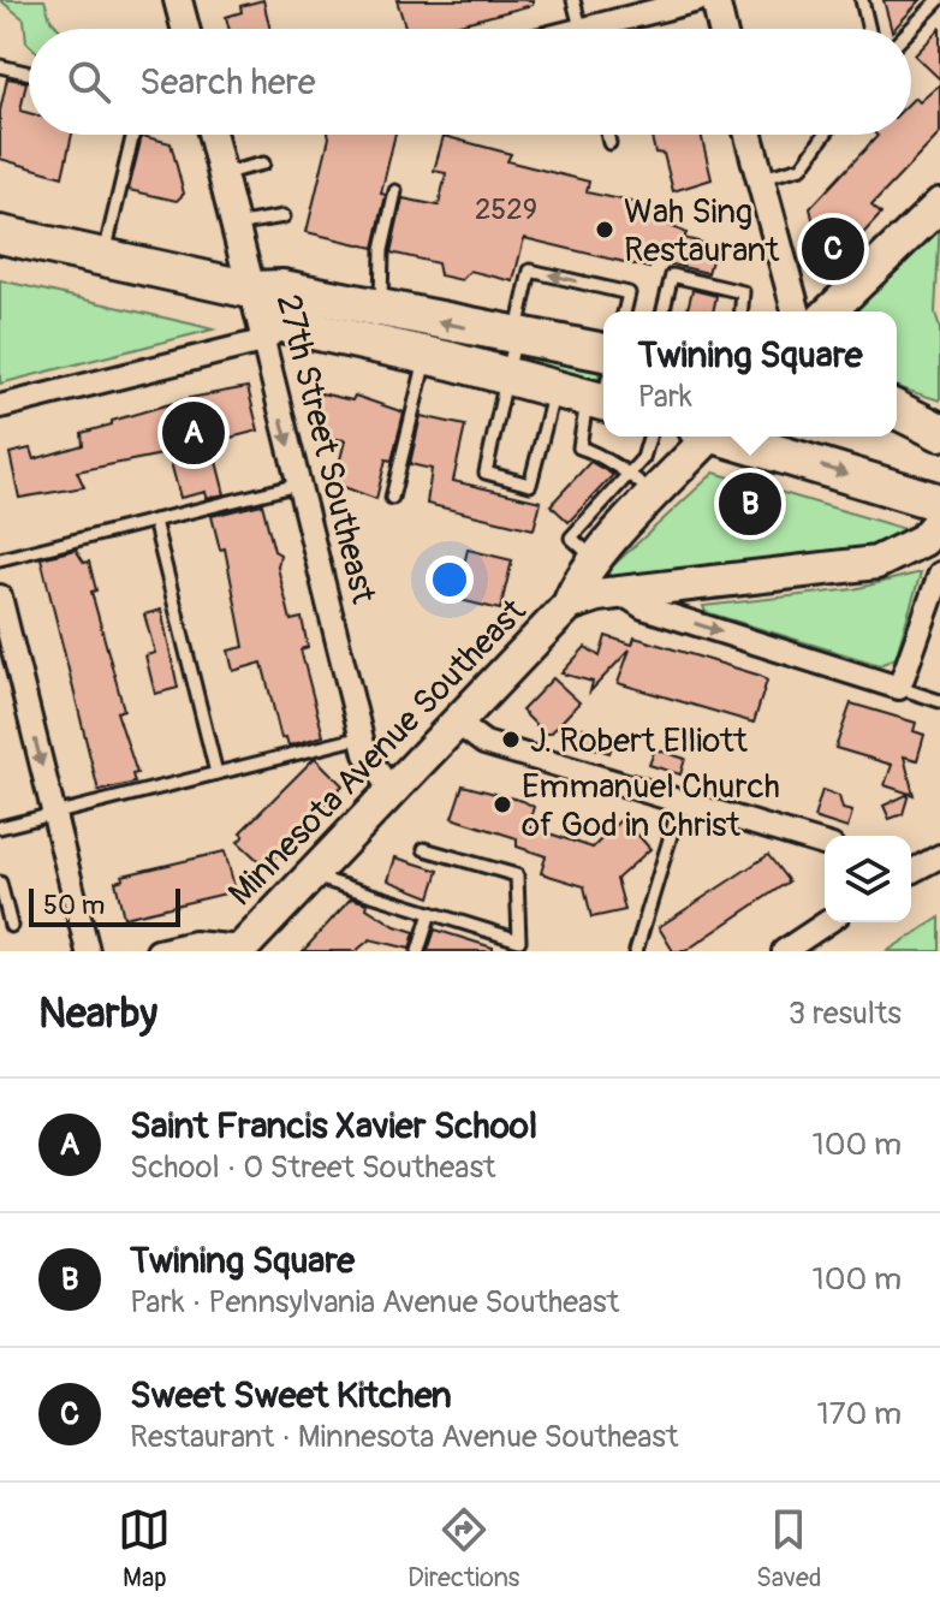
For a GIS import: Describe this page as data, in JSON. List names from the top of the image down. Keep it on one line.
{"streets":{"main road":["Minnesota Avenue Southeast"],"street":["27th Street Southeast"]},"crossings":[["27th Street Southeast","Minnesota Avenue Southeast"]],"places":["Wah Sing Restaurant","J. Robert Elliott","Emmanuel Church of God in Christ"],"house_numbers":["2529"],"scale_bar":"50 m","page":{"search":"Search here","pins":["C","A","B"],"popup":["Twining Square","Park"],"scale":"50 m","heading":["Nearby","3 results"],"list":[{"mark":"A","name":"Saint Francis Xavier School","note":"School · O Street Southeast","value":"100 m"},{"mark":"B","name":"Twining Square","note":"Park · Pennsylvania Avenue Southeast","value":"100 m"},{"mark":"C","name":"Sweet Sweet Kitchen","note":"Restaurant · Minnesota Avenue Southeast","value":"170 m"}],"nav":["Map","Directions","Saved"]}}
